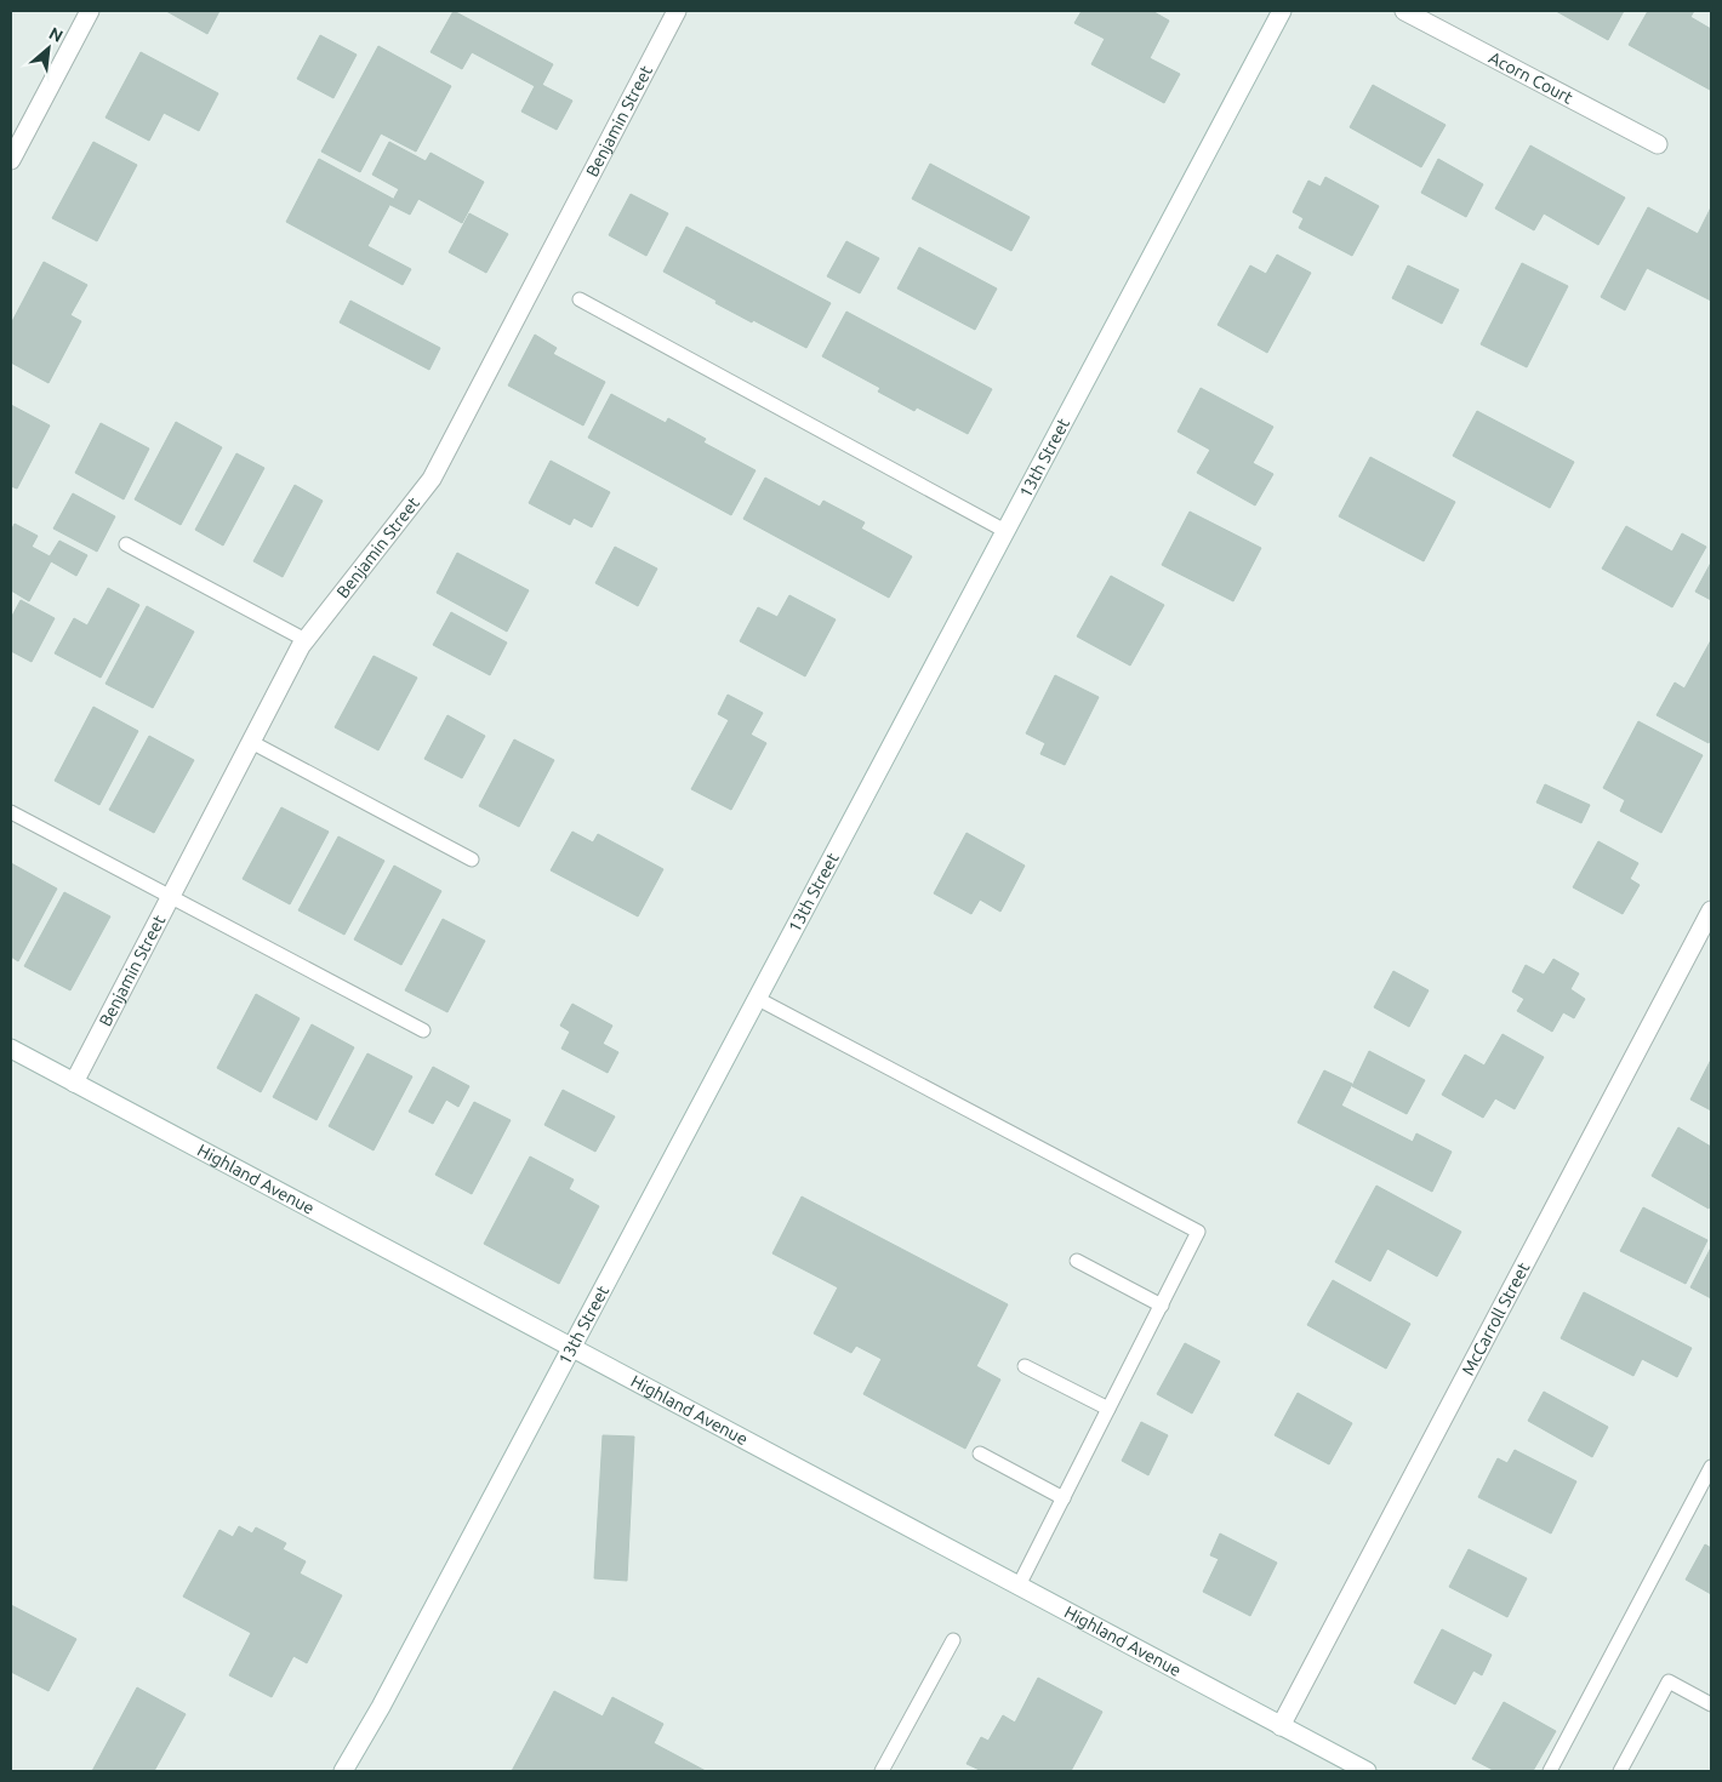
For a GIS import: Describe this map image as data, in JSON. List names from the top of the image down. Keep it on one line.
{"streets":{"main road":["Acorn Court","Benjamin Street","13th Street","Highland Avenue","McCarroll Street"]},"crossings":[["Benjamin Street","Highland Avenue"],["13th Street","Highland Avenue"],["Highland Avenue","McCarroll Street"]],"north":"top right"}
